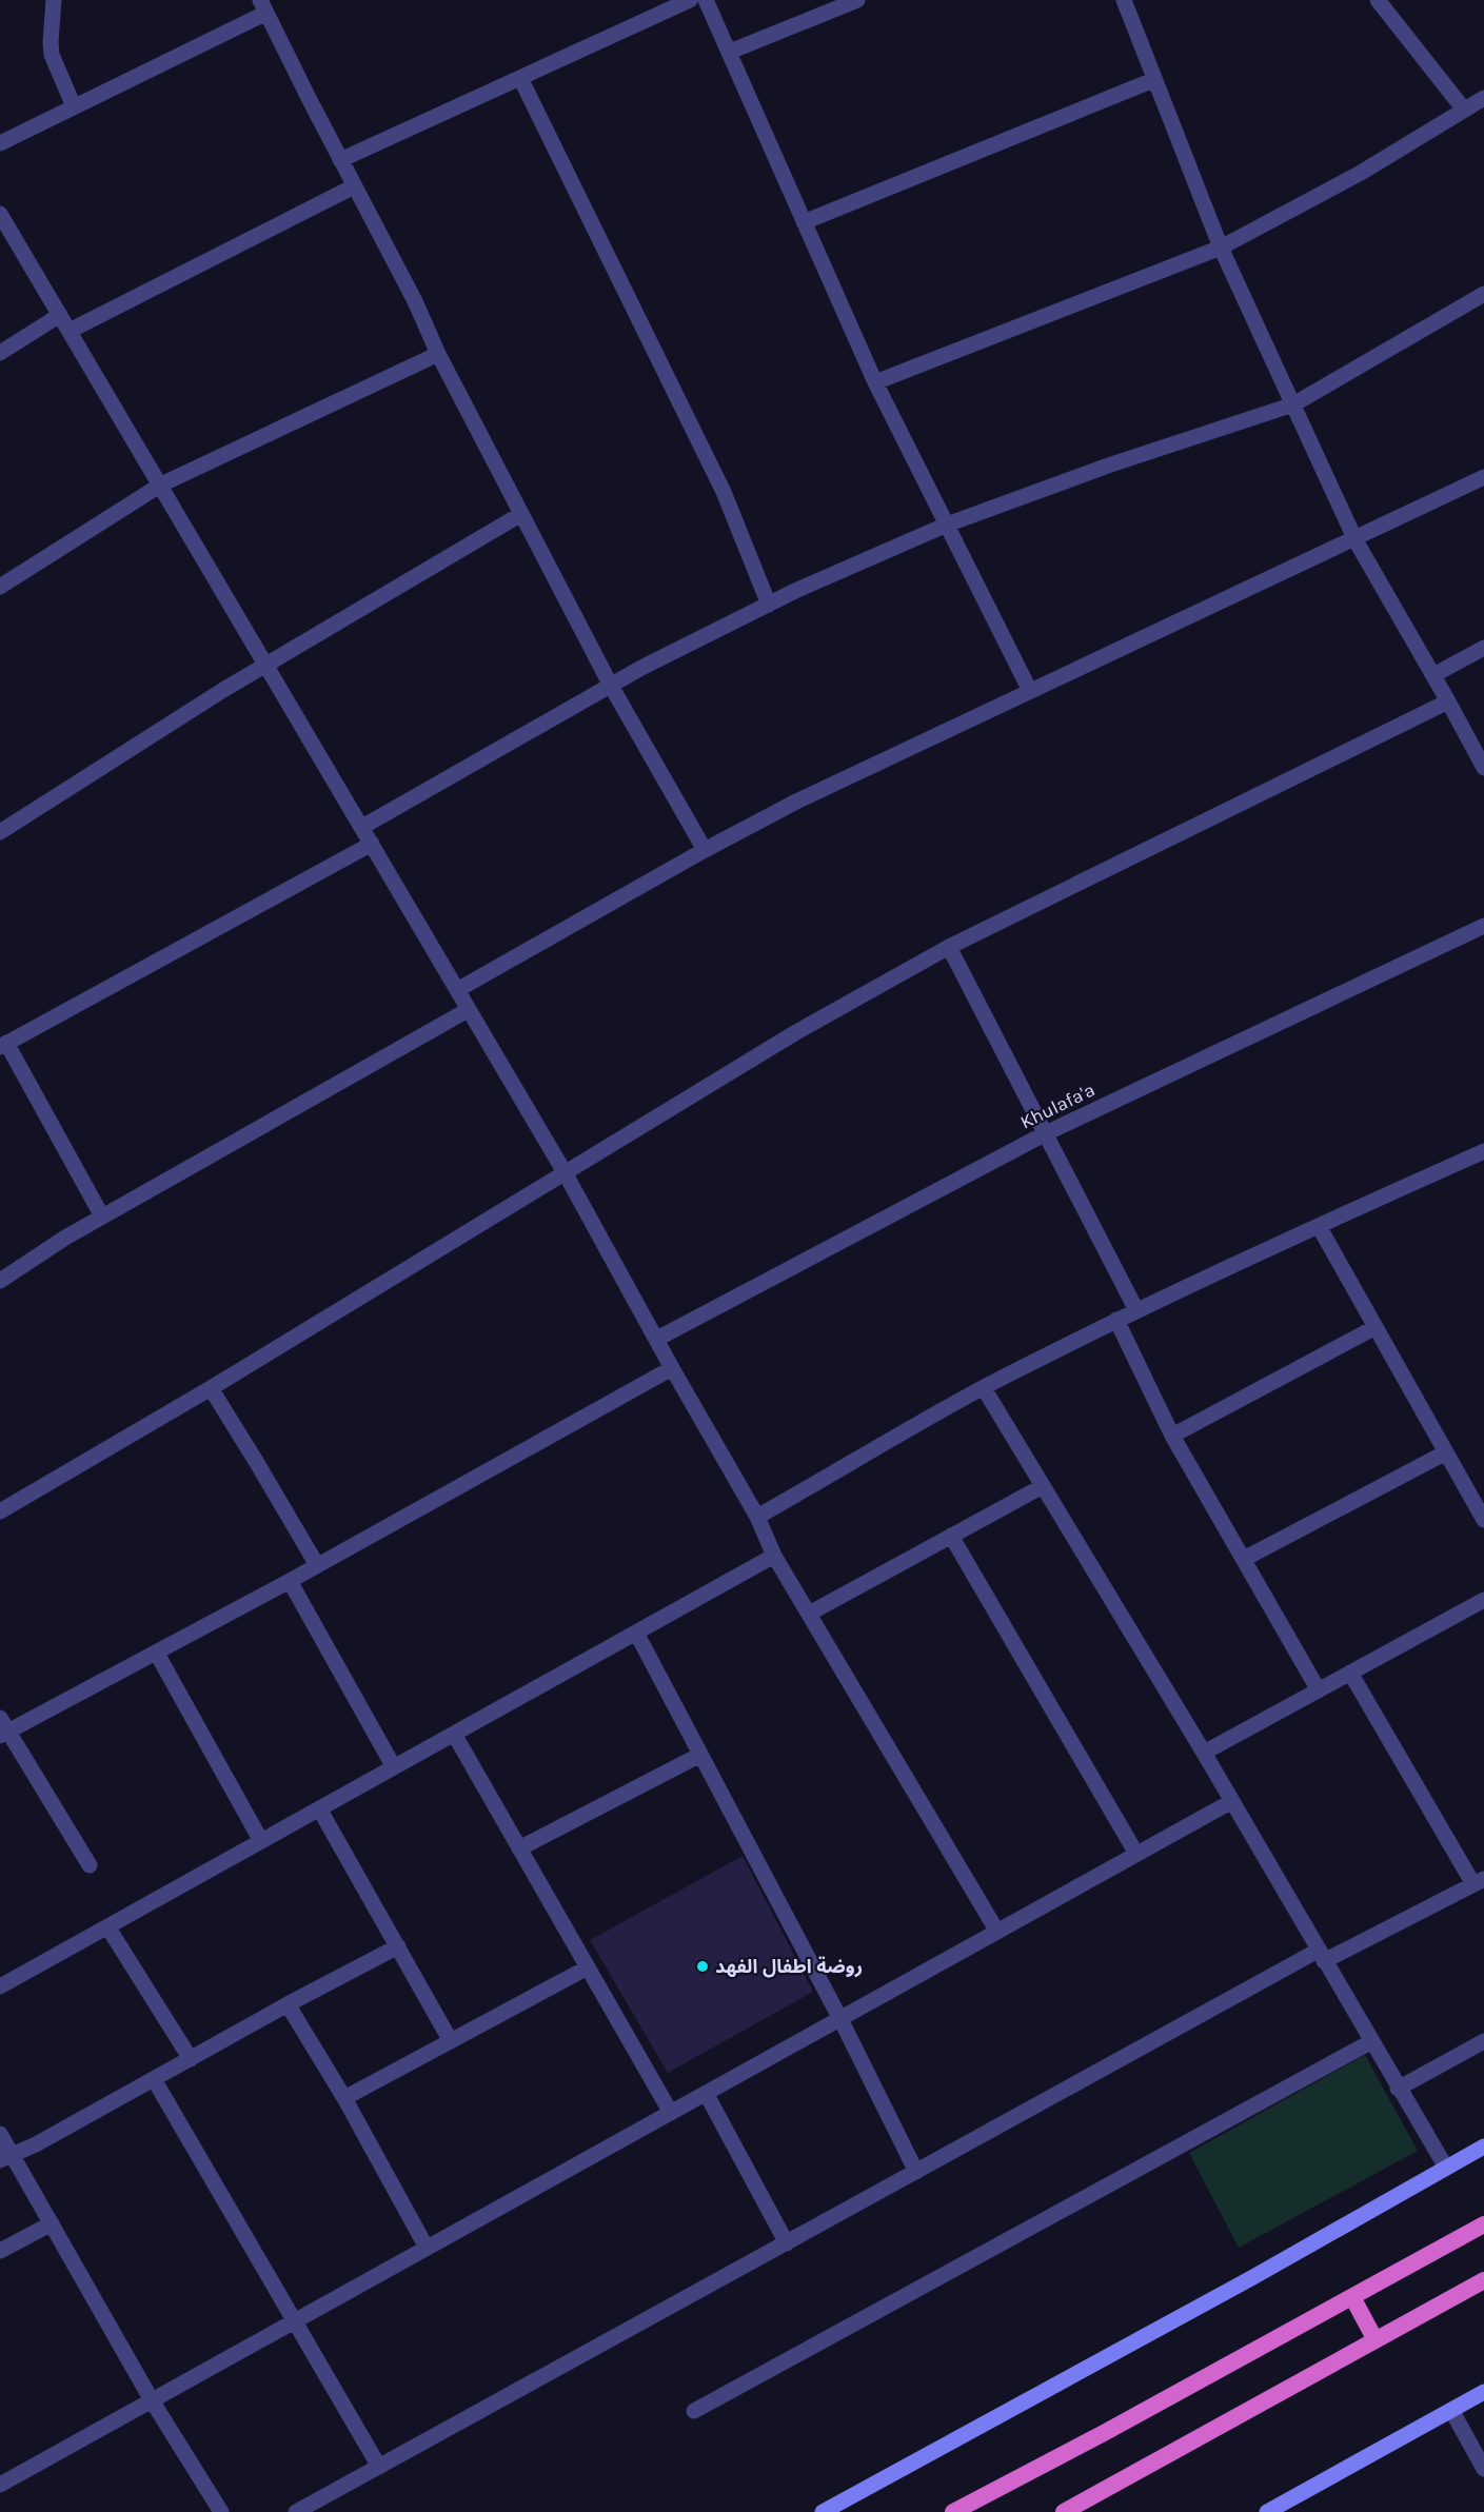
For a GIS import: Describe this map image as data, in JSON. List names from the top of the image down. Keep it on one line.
{"streets":{"street":["Khulafa'a"]},"places":["روضة اطفال الفهد"]}
